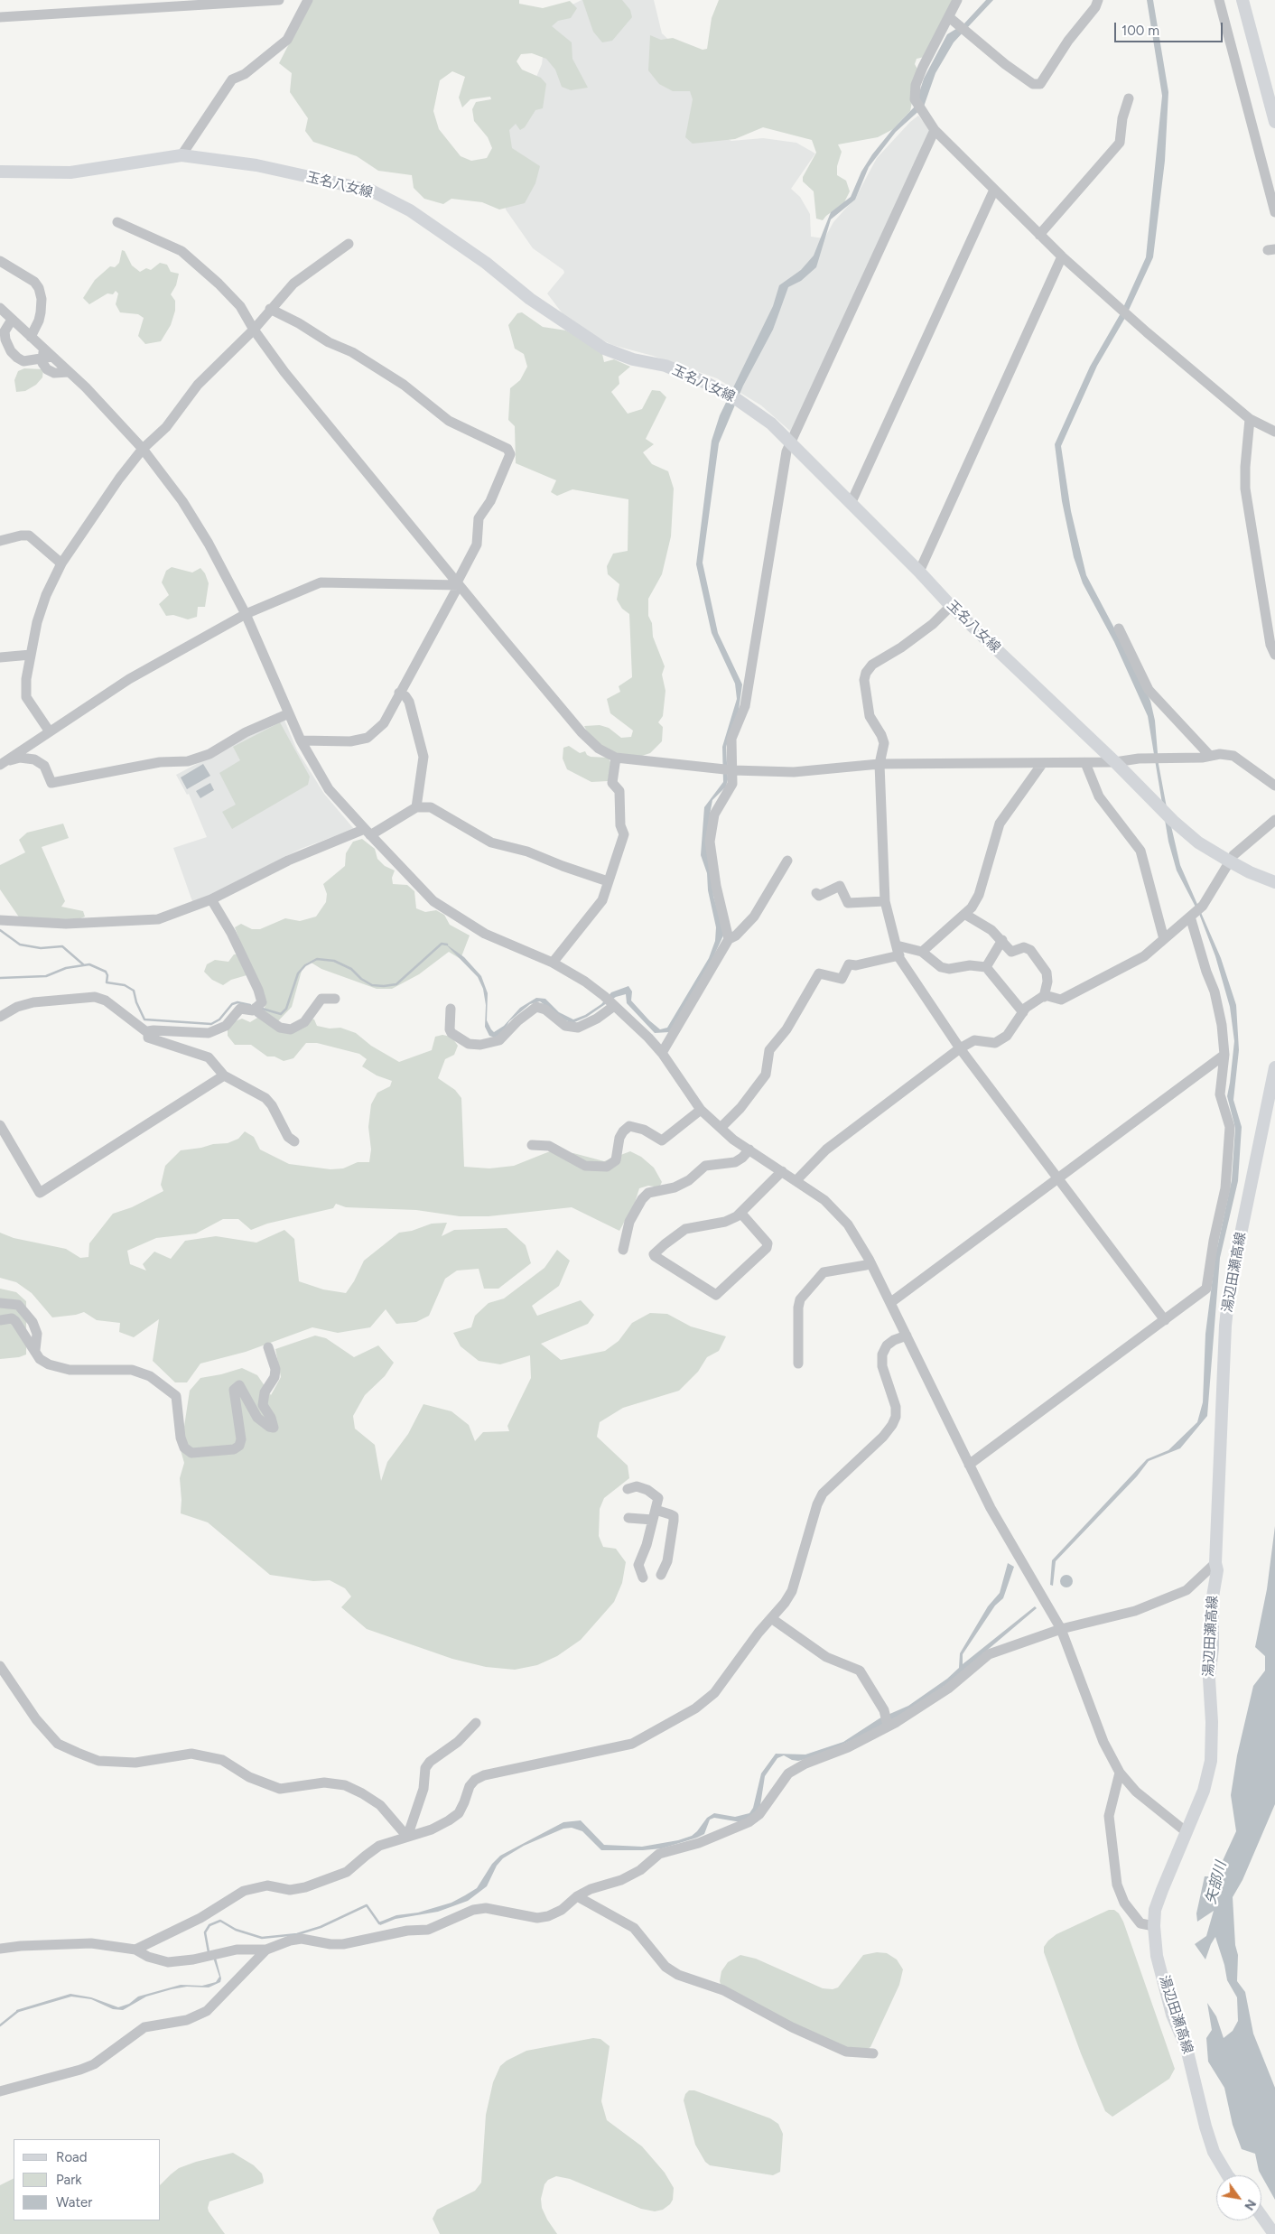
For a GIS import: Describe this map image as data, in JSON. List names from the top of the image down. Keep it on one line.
{"streets":{"main road":["玉名八女線","湯辺田瀬高線"]},"water":["矢部川"],"legend":["Road","Park","Water"],"scale_bar":"100 m","north":"bottom right"}
